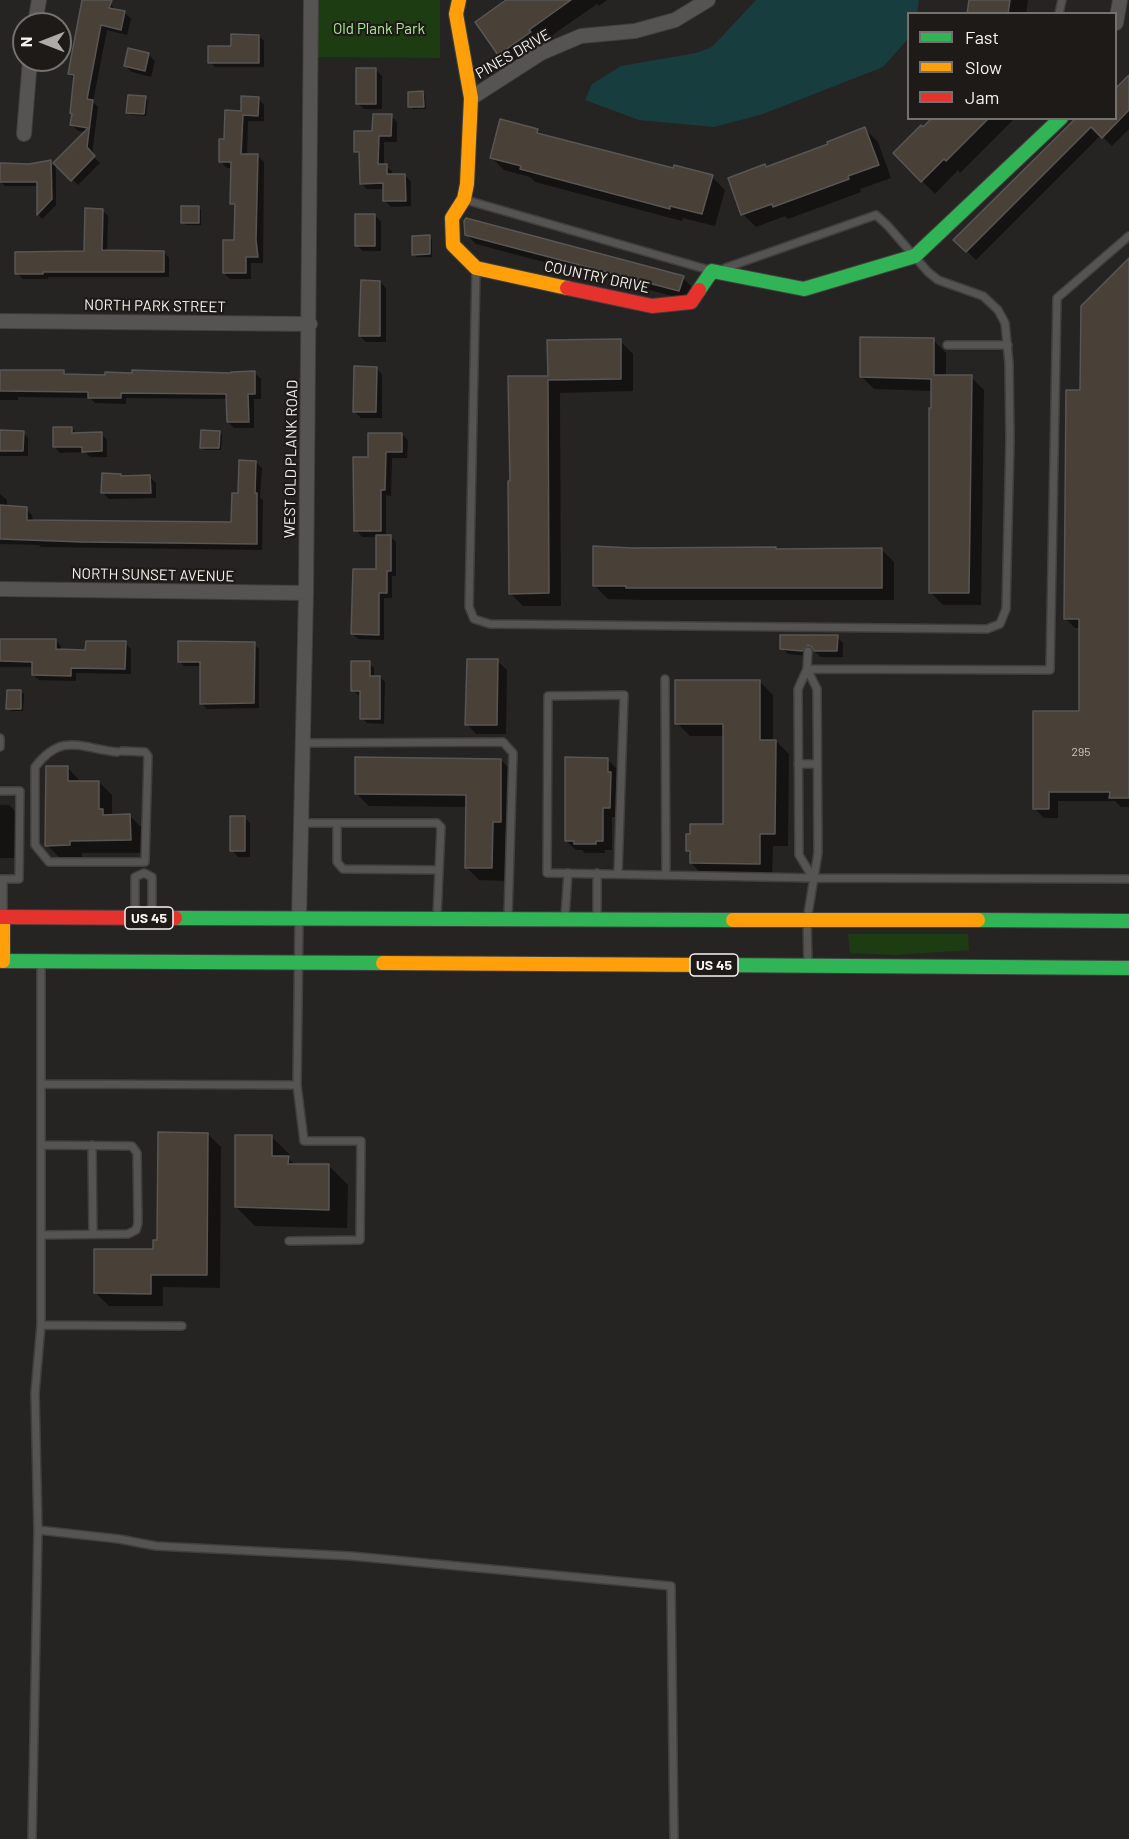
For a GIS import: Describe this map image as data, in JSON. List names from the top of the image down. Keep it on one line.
{"streets":{"main road":["COUNTRY DRIVE","US 45"],"street":["PINES DRIVE","NORTH PARK STREET","WEST OLD PLANK ROAD","NORTH SUNSET AVENUE"]},"crossings":[["NORTH PARK STREET","WEST OLD PLANK ROAD"],["WEST OLD PLANK ROAD","NORTH SUNSET AVENUE"],["WEST OLD PLANK ROAD","US 45"]],"parks":["Old Plank Park"],"house_numbers":["295"],"legend":["Fast","Slow","Jam"],"north":"left"}
